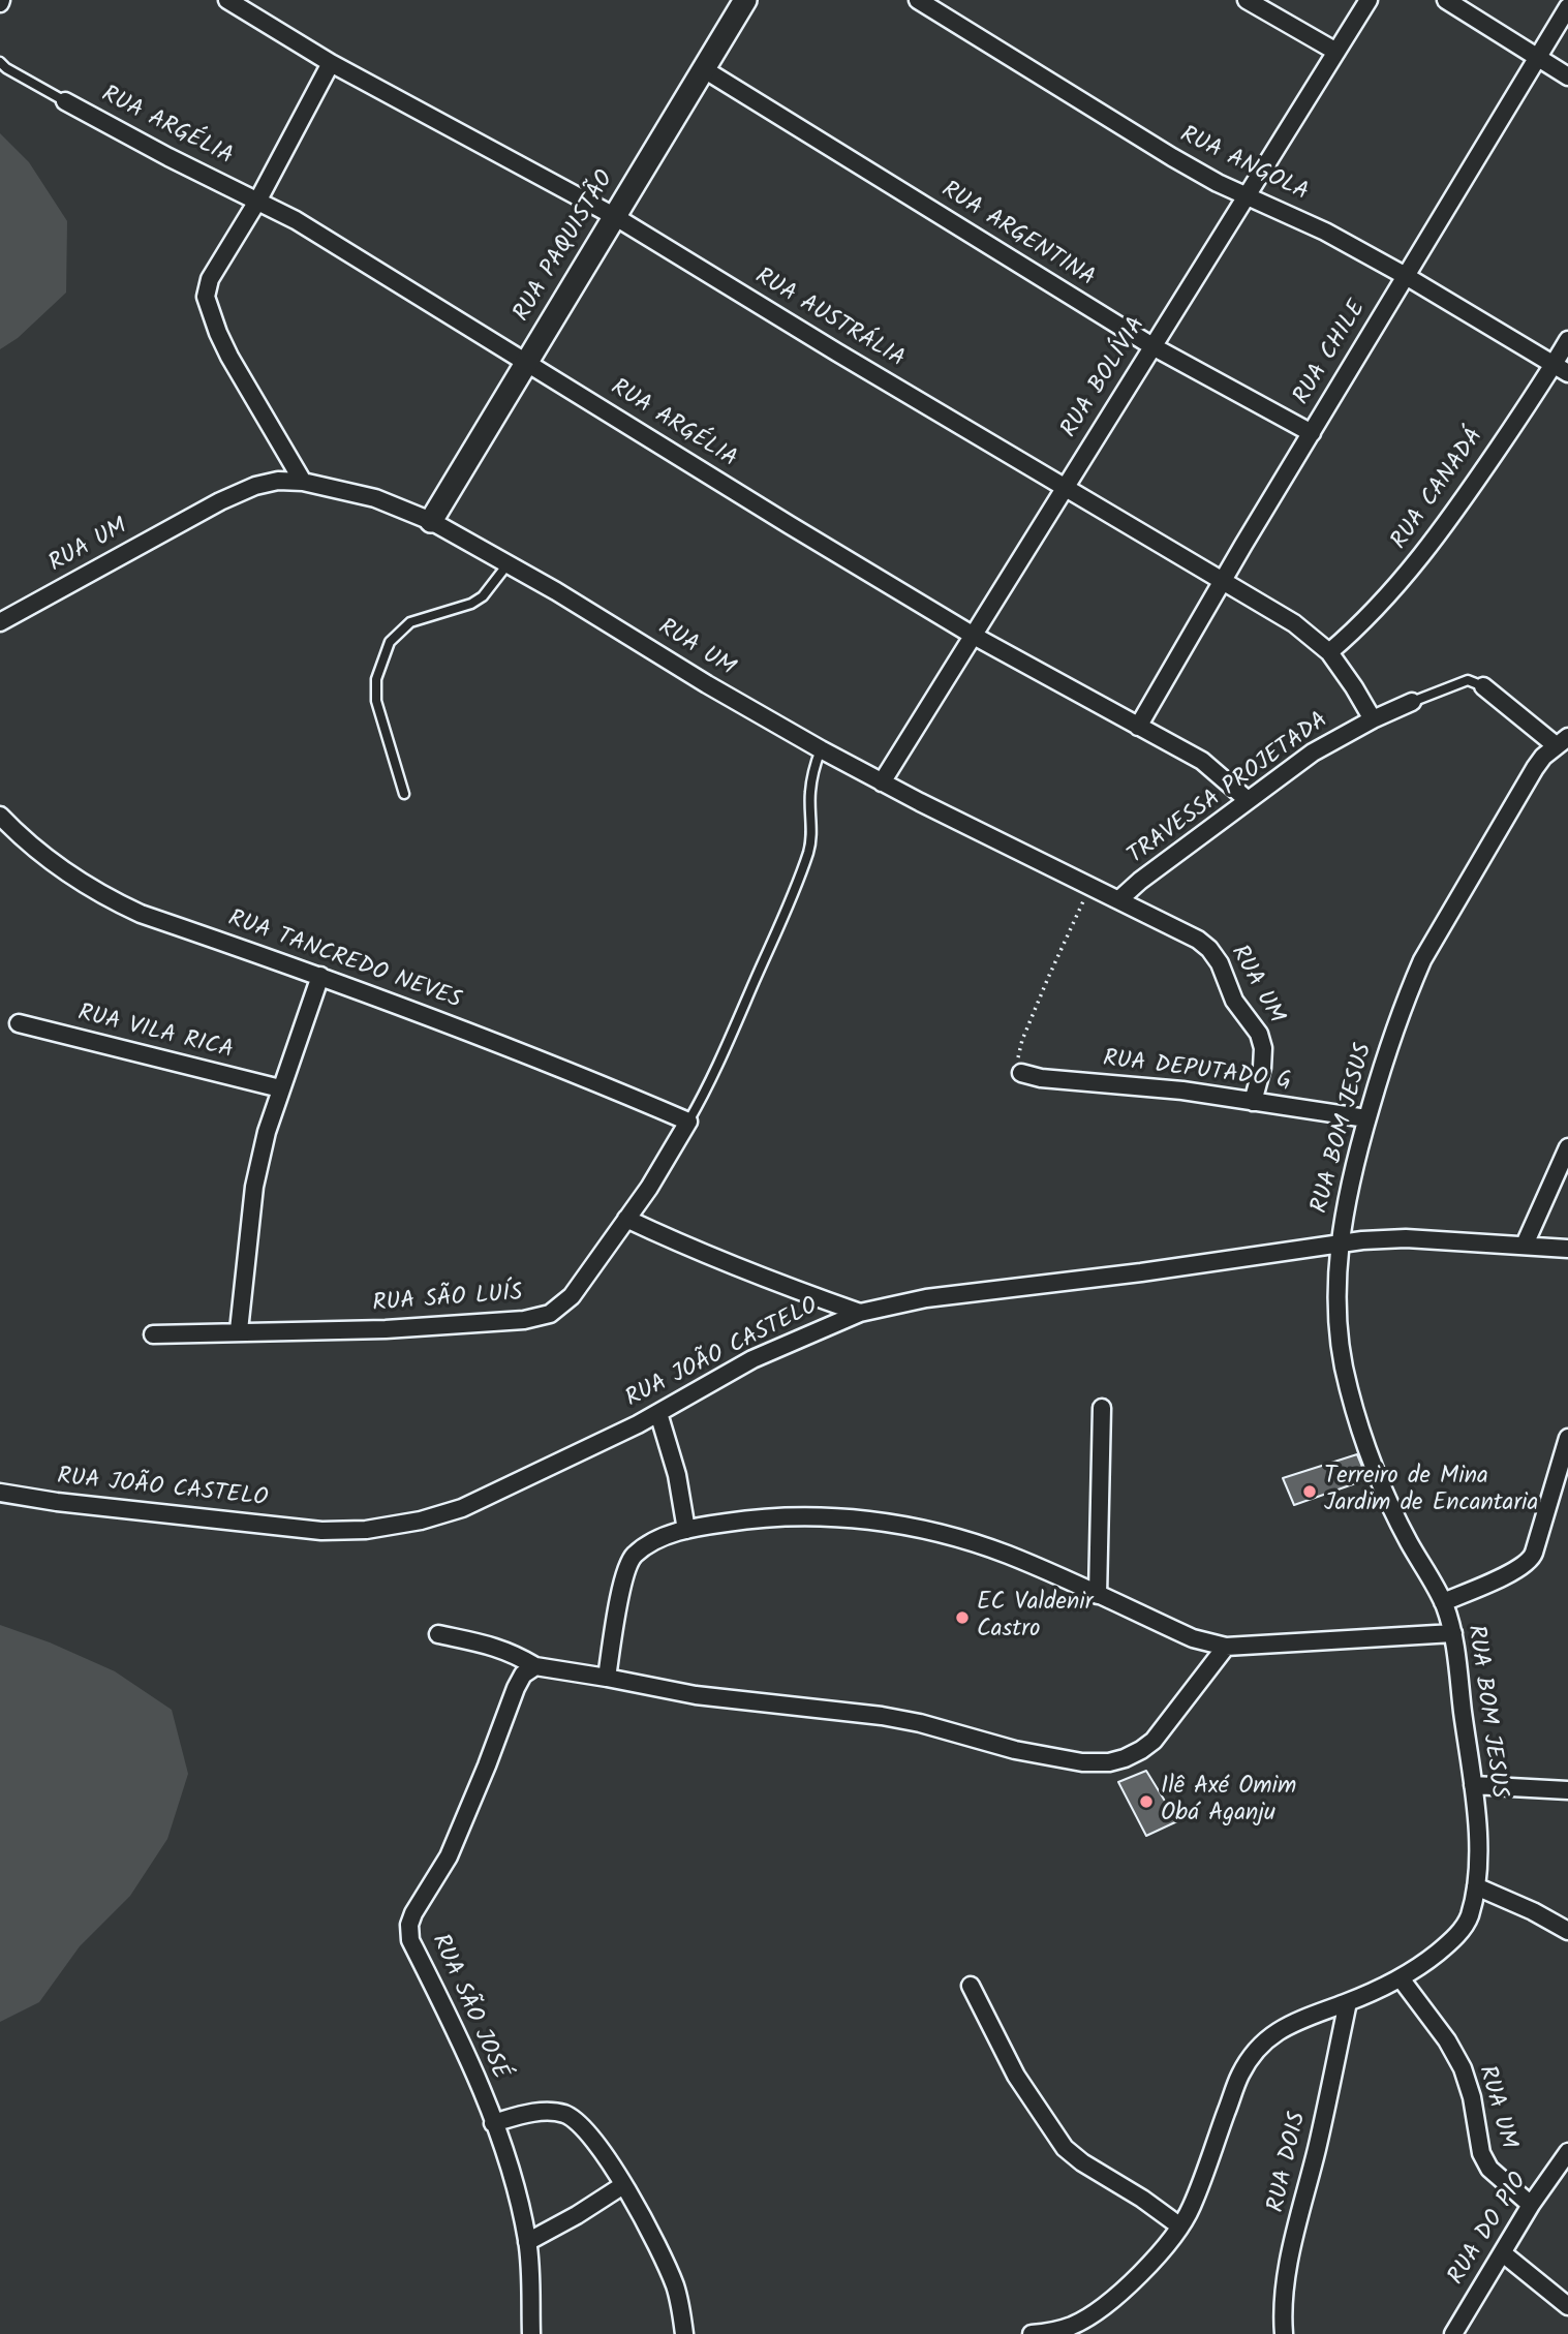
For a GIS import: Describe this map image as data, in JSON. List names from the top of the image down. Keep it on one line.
{"streets":{"street":["RUA ARGÉLIA","RUA ANGOLA","RUA ARGENTINA","RUA PAQUISTÃO","RUA AUSTRÁLIA","RUA CHILE","RUA BOLÍVIA","RUA CANADÁ","RUA UM","TRAVESSA PROJETADA","RUA TANCREDO NEVES","RUA VILA RICA","RUA DEPUTADO G","RUA BOM JESUS","RUA SÃO LUÍS","RUA JOÃO CASTELO","RUA SÃO JOSÉ","RUA DOIS","RUA DO PIO"]},"crossings":[["RUA ARGÉLIA","RUA PAQUISTÃO"],["RUA ARGÉLIA","RUA CHILE"],["RUA ARGÉLIA","RUA BOLÍVIA"],["RUA ARGÉLIA","TRAVESSA PROJETADA"],["RUA ANGOLA","RUA CHILE"],["RUA ANGOLA","RUA BOLÍVIA"],["RUA ANGOLA","RUA CANADÁ"],["RUA ARGENTINA","RUA PAQUISTÃO"],["RUA ARGENTINA","RUA CHILE"],["RUA ARGENTINA","RUA BOLÍVIA"],["RUA PAQUISTÃO","RUA AUSTRÁLIA"],["RUA PAQUISTÃO","RUA UM"],["RUA AUSTRÁLIA","RUA CHILE"],["RUA AUSTRÁLIA","RUA BOLÍVIA"],["RUA AUSTRÁLIA","RUA CANADÁ"],["RUA AUSTRÁLIA","TRAVESSA PROJETADA"],["RUA BOLÍVIA","RUA UM"],["RUA UM","TRAVESSA PROJETADA"],["RUA UM","RUA DEPUTADO G"],["RUA UM","RUA BOM JESUS"],["RUA UM","RUA DO PIO"],["TRAVESSA PROJETADA","RUA BOM JESUS"],["RUA TANCREDO NEVES","RUA SÃO LUÍS"],["RUA DEPUTADO G","RUA BOM JESUS"],["RUA BOM JESUS","RUA JOÃO CASTELO"],["RUA BOM JESUS","RUA DOIS"]],"places":["Terreiro de Mina Jardim de Encantaria","EC Valdenir Castro","Ilê Axé Omim Obá Aganju"]}
